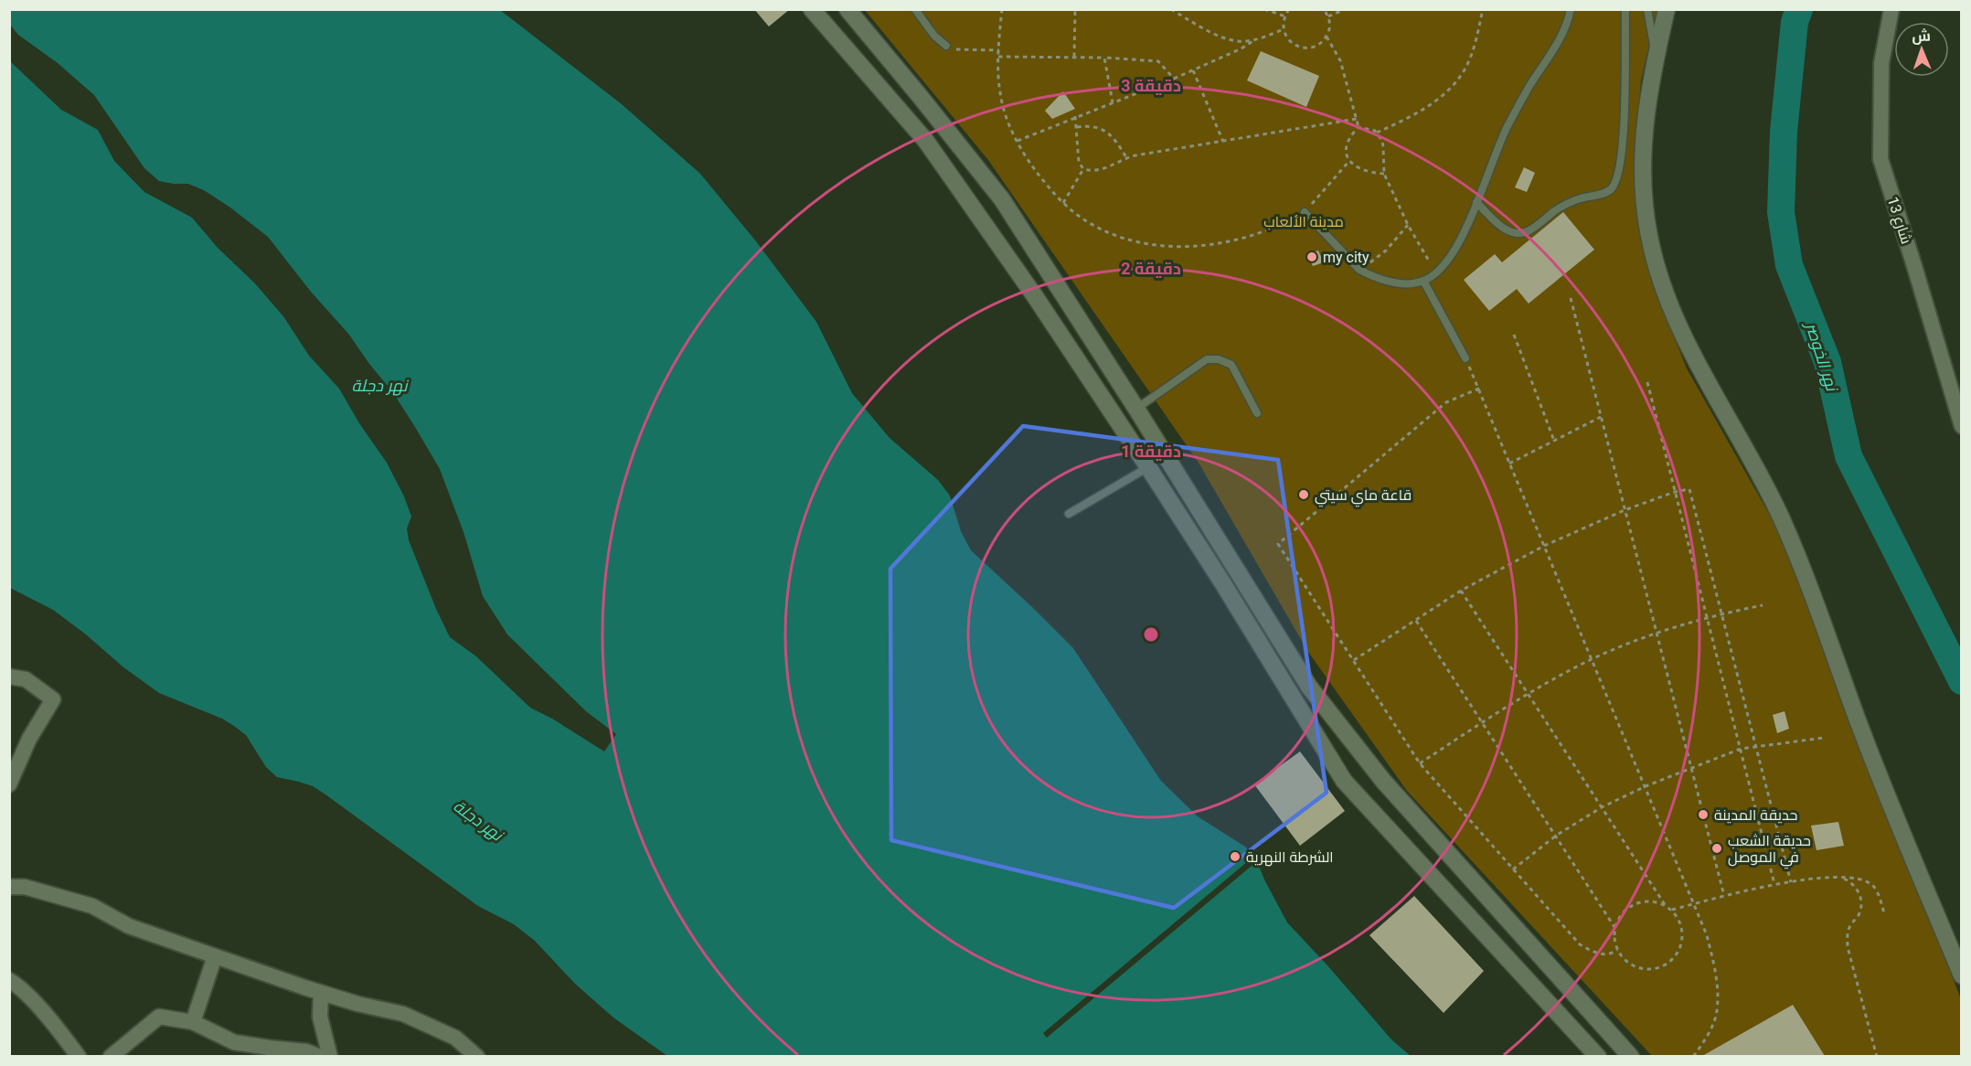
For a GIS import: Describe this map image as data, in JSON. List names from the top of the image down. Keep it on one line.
{"streets":{"street":["شارع 13"]},"water":["نهر الخوصر","نهر دجلة"],"parks":["مدينة الألعاب"],"places":["my city","قاعة ماي سيتي","حديقة المدينة","حديقة الشعب في الموصل","الشرطة النهرية"],"north":"top","rings":["3 دقيقة","2 دقيقة","1 دقيقة"]}
